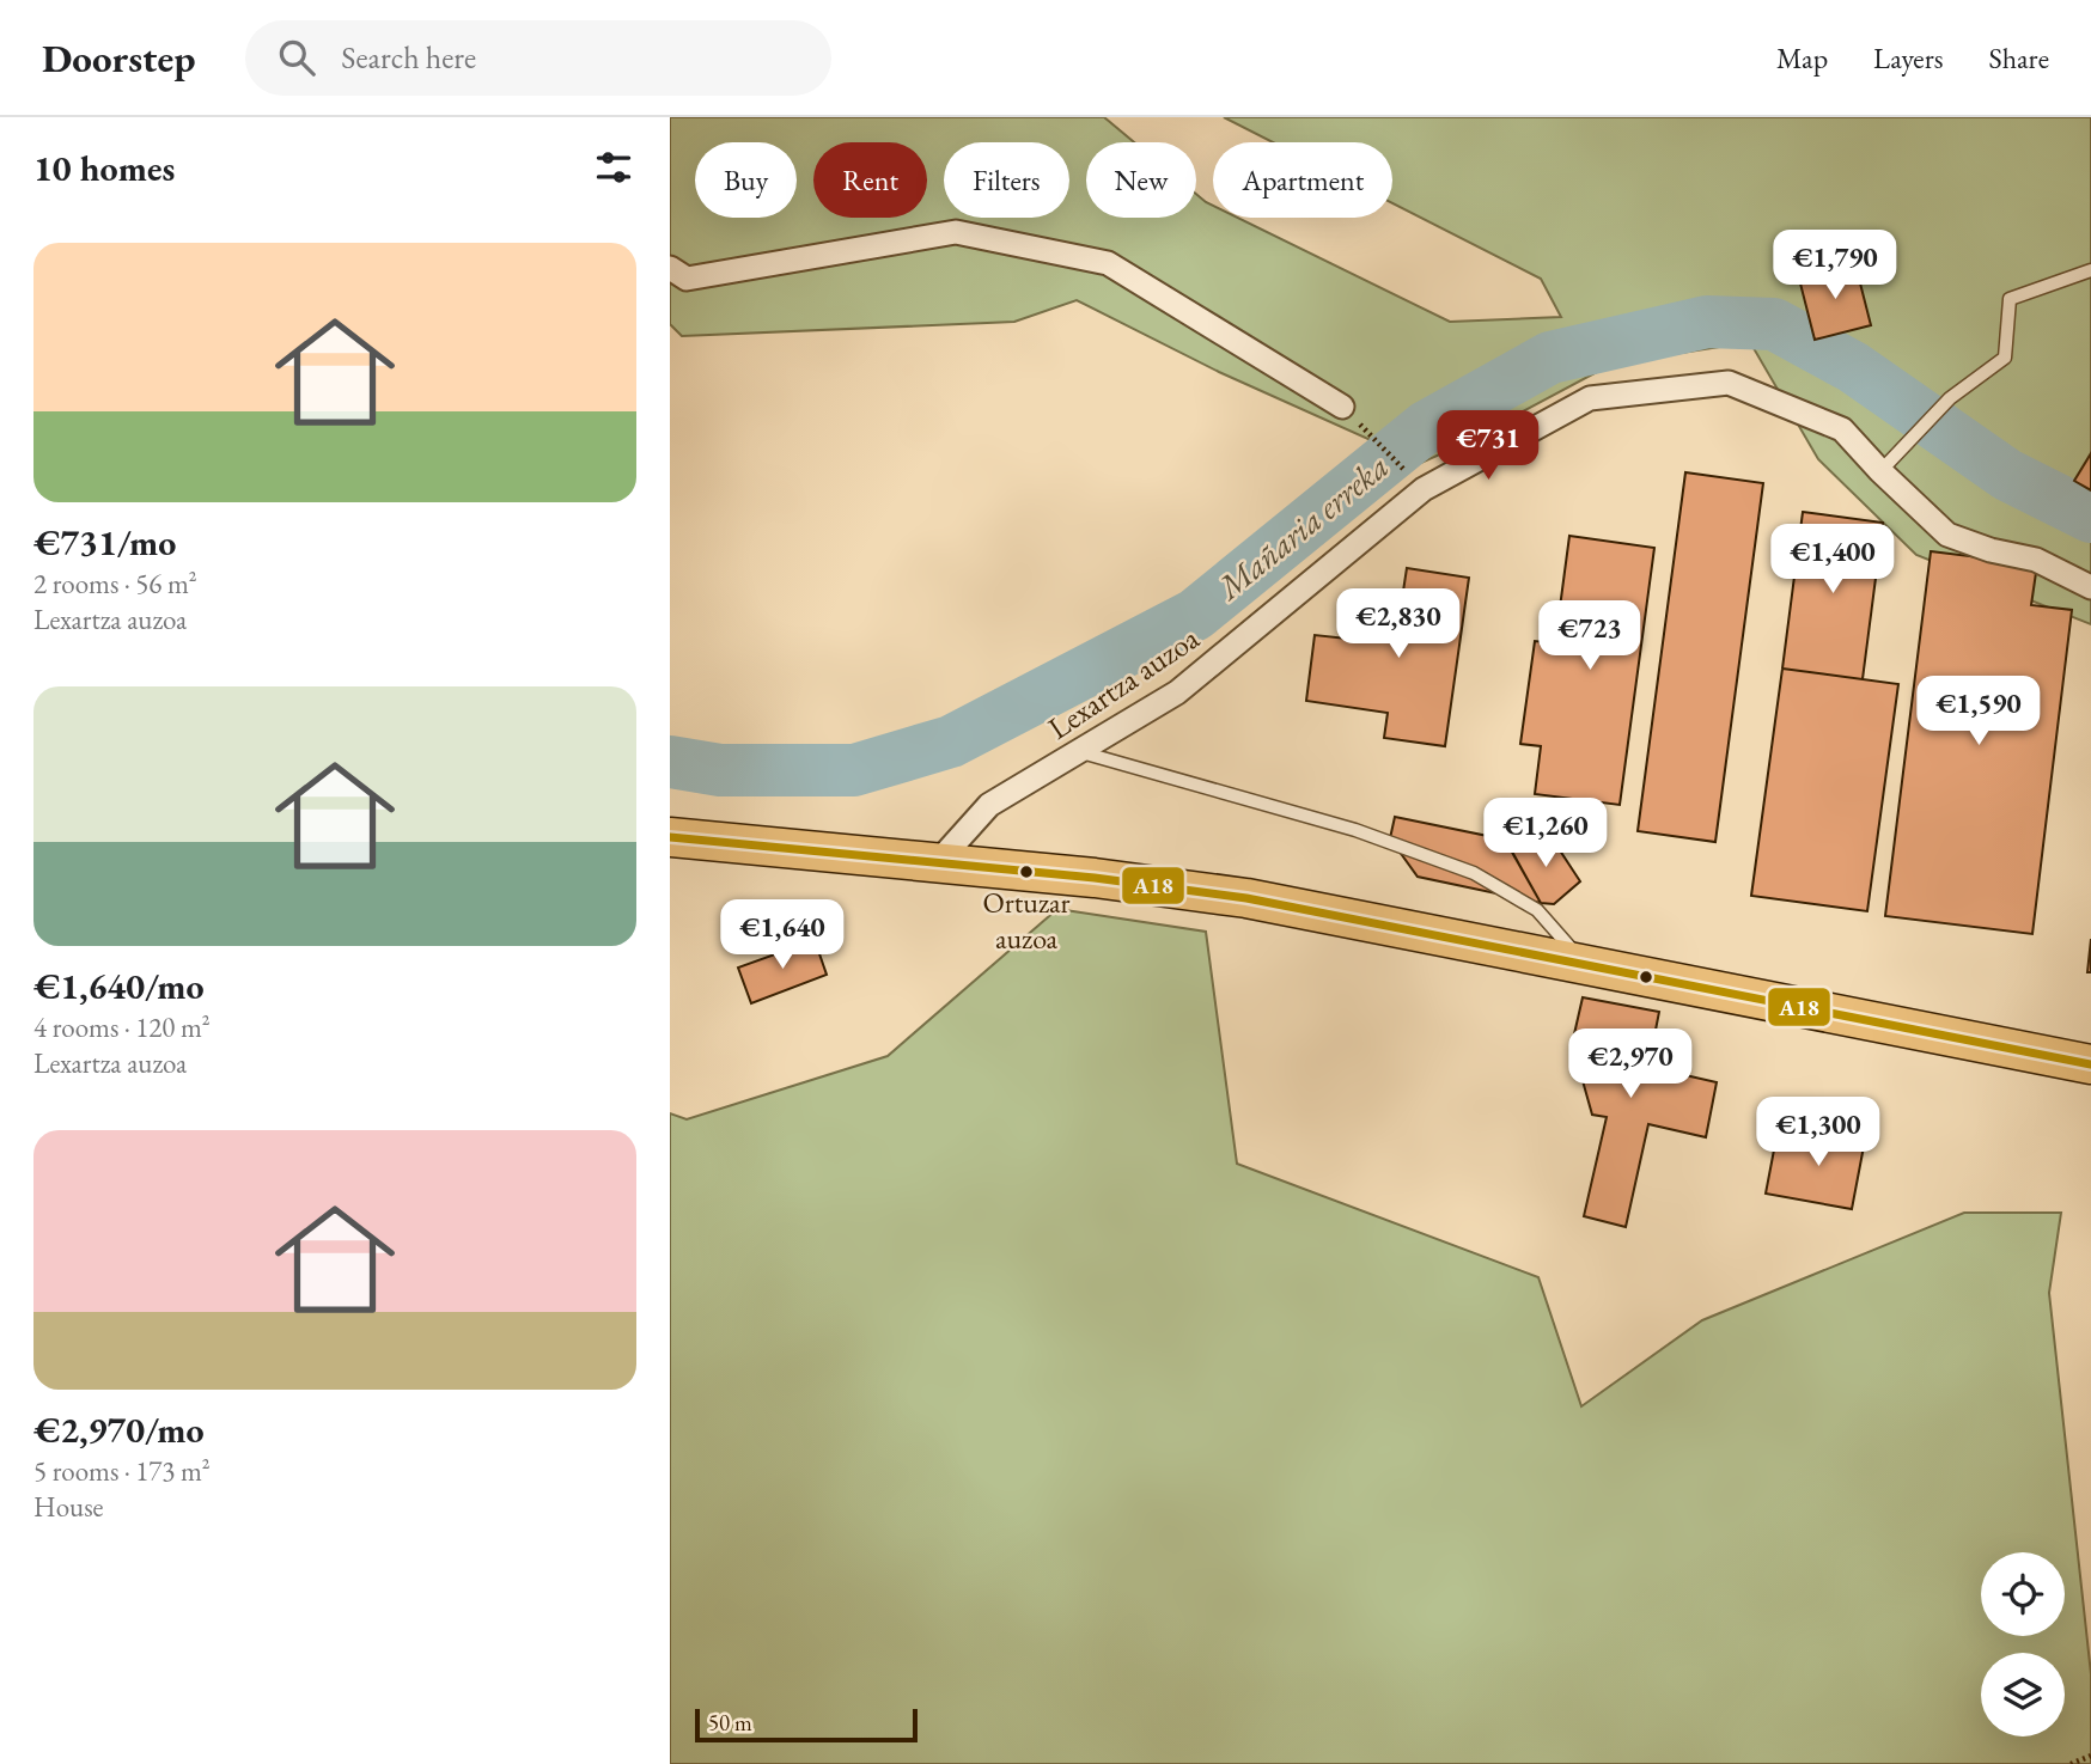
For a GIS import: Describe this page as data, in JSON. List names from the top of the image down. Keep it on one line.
{"streets":{"street":["Lexartza auzoa"]},"water":["Mañaria erreka"],"places":["Ortuzar auzoa"],"lines":["transit line A18"],"scale_bar":"50 m","page":{"header":"Doorstep","search":"Search here","nav":["Map","Layers","Share"],"heading":"10 homes","chip":["Buy","Rent","Filters","New","Apartment"],"list":[{"name":"€731/mo","note":"2 rooms · 56 m² · Lexartza auzoa"},{"name":"€1,640/mo","note":"4 rooms · 120 m² · Lexartza auzoa"},{"name":"€2,970/mo","note":"5 rooms · 173 m² · House"}],"price":["€1,790","€731","€1,400","€2,830","€723","€1,590","€1,260","€1,640","€2,970","€1,300"],"scale":"50 m"}}
